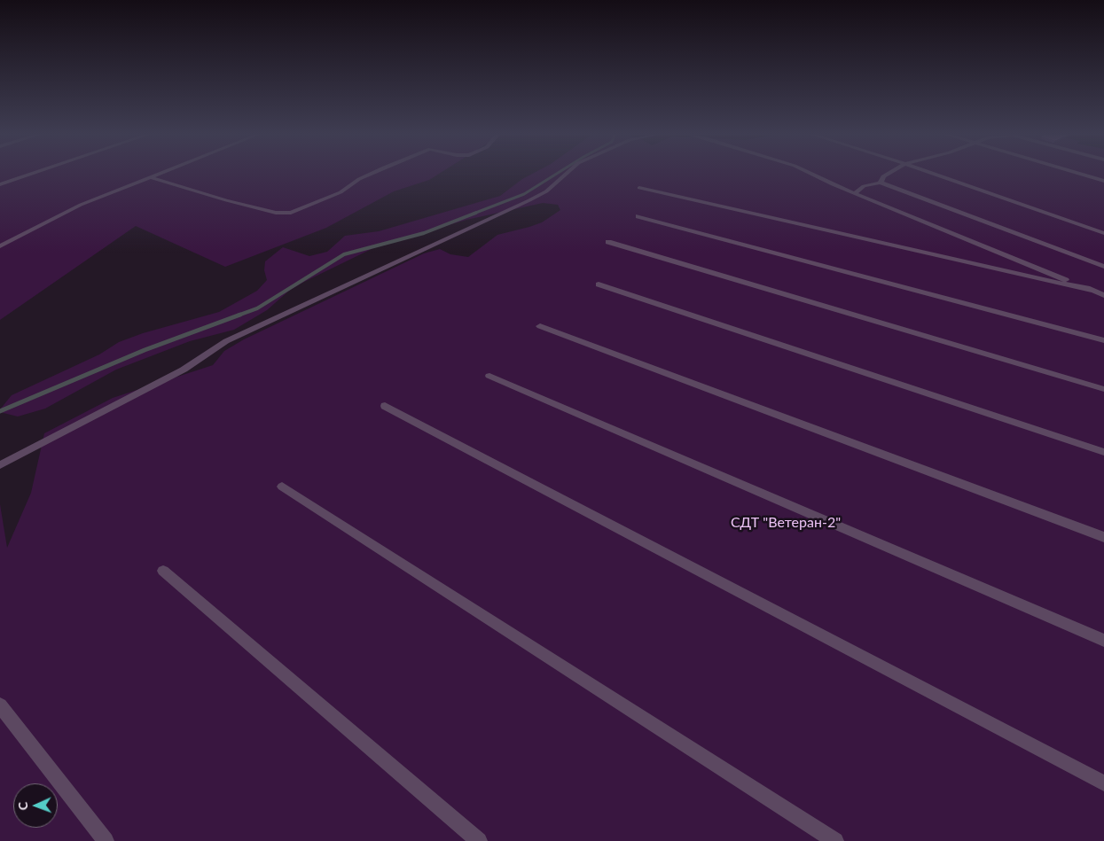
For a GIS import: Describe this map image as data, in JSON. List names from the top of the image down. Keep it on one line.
{"parks":["СДТ \"Ветеран-2\""],"north":"left"}
